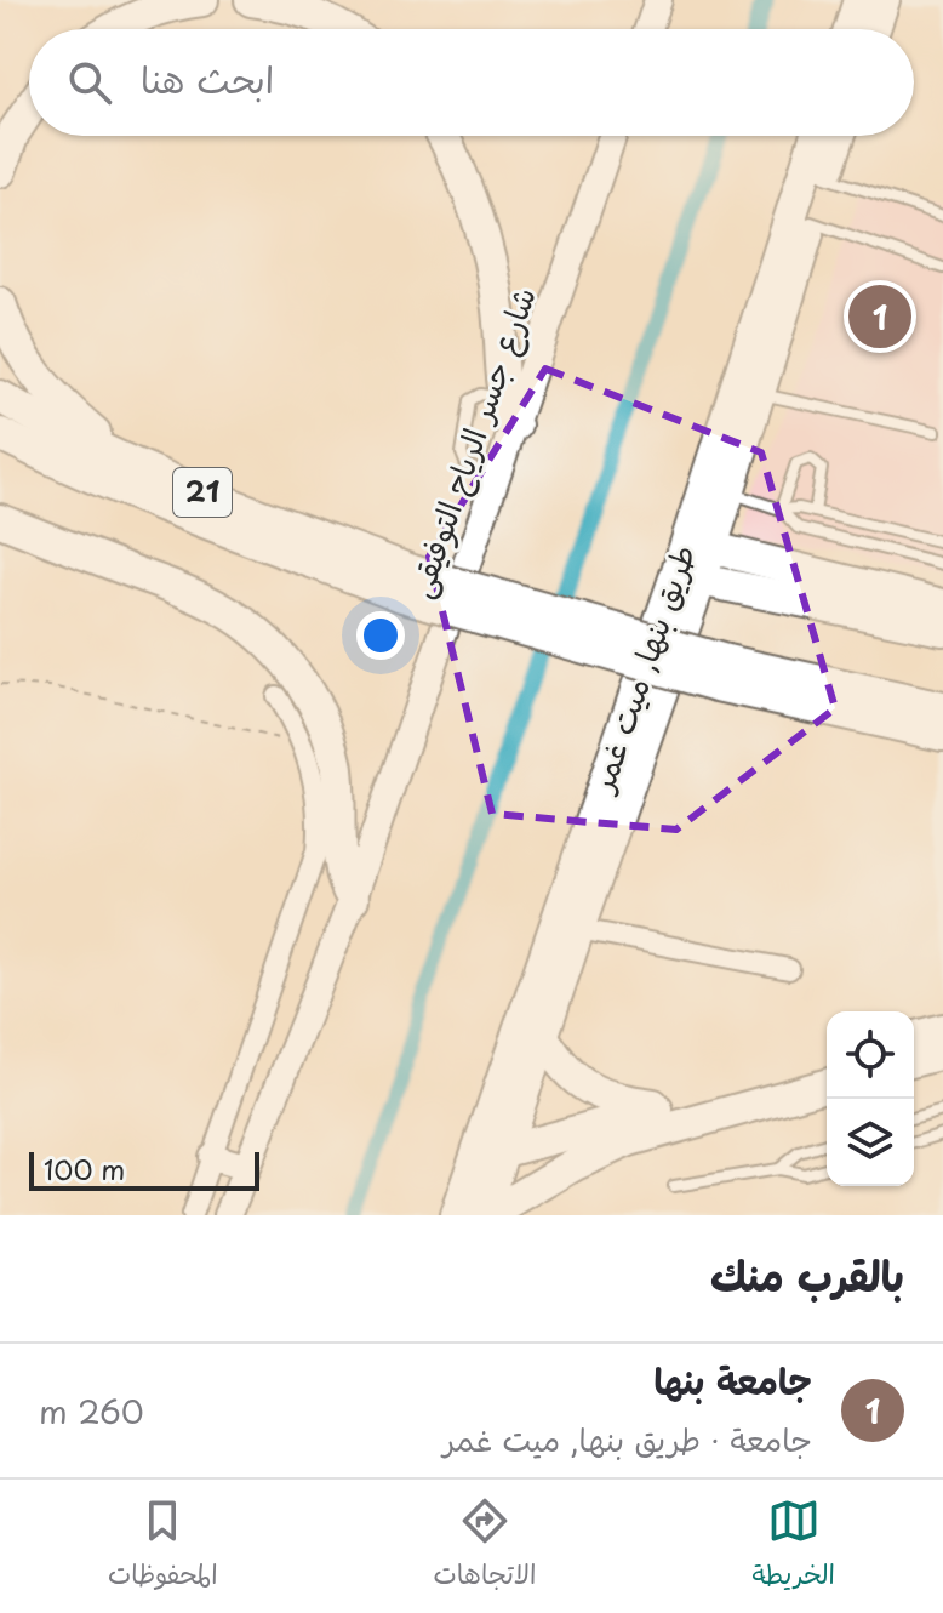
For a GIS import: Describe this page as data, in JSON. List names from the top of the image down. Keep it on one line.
{"streets":{"highway":["21","طريق بنها, ميت غمر"],"main road":["شارع جسر الرياح التوفيقى"]},"scale_bar":"100 m","page":{"search":"ابحث هنا","pins":"1","scale":"100 m","heading":"بالقرب منك","list":[{"mark":"1","name":"جامعة بنها","note":"جامعة · طريق بنها, ميت غمر","value":"260 m"}],"nav":["الخريطة","الاتجاهات","المحفوظات"]}}
